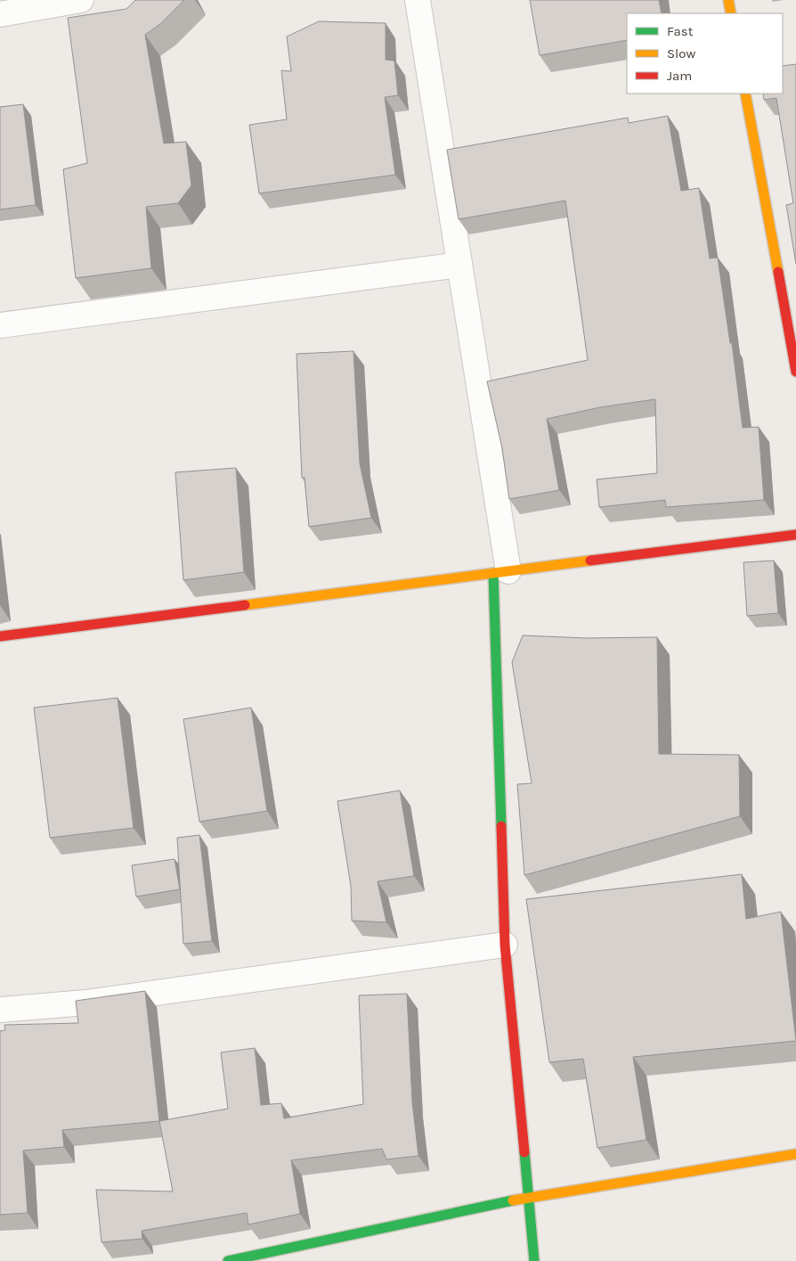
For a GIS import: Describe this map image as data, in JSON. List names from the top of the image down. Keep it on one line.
{"legend":["Fast","Slow","Jam"]}
